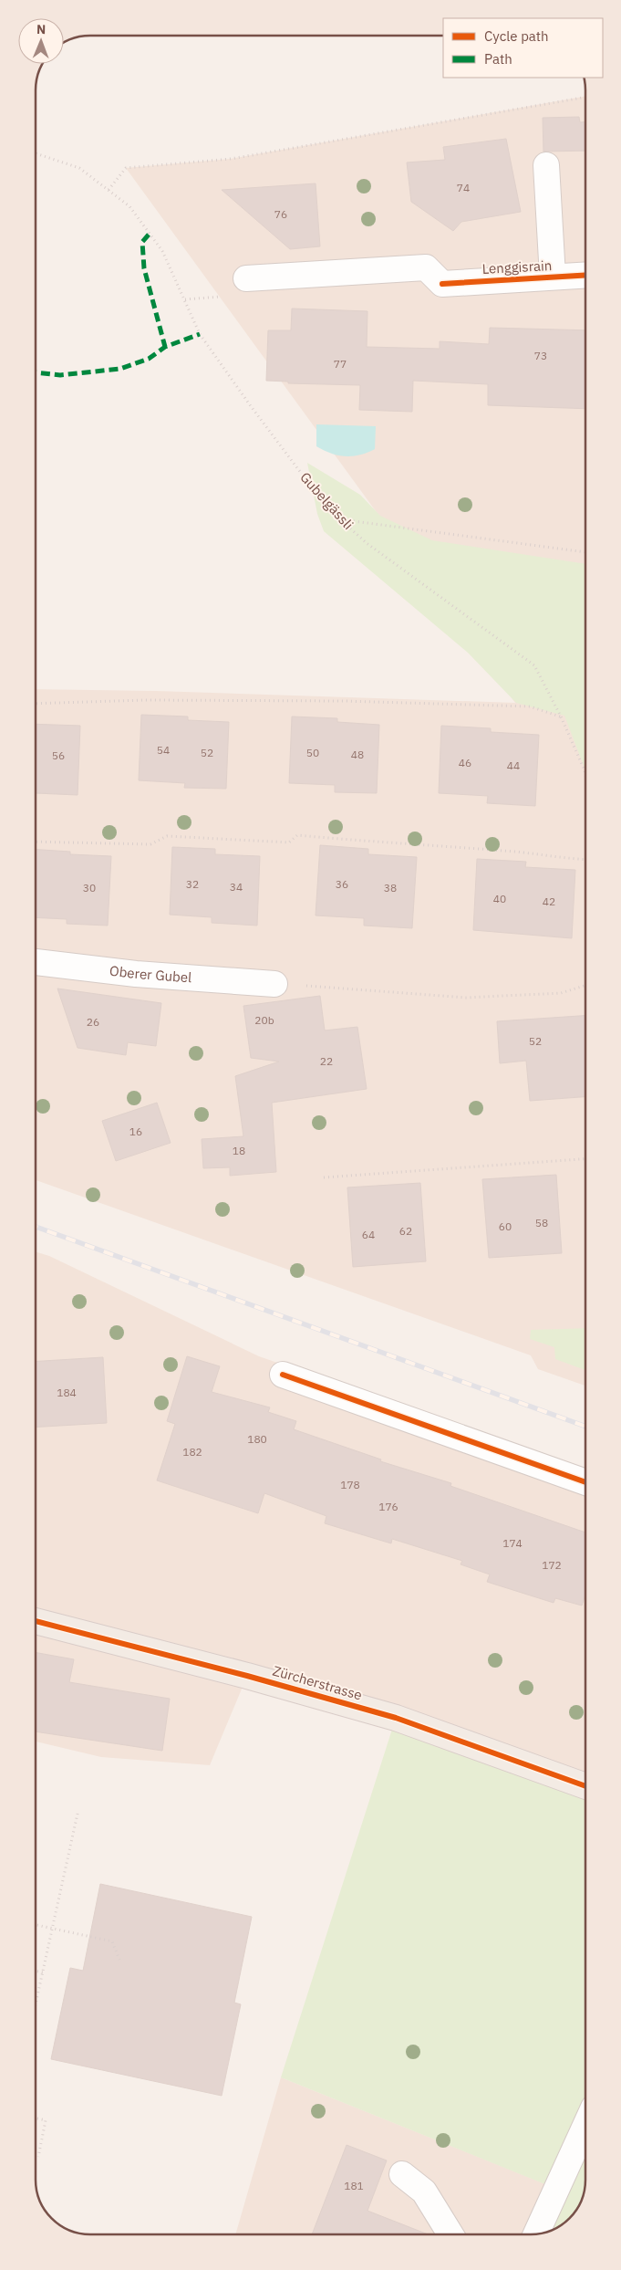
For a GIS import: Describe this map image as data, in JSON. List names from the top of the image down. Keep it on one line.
{"streets":{"main road":["Zürcherstrasse"],"street":["Lenggisrain","Oberer Gubel"],"path":["Gubelgässli"]},"house_numbers":["74","76","73","77","54","52","50","48","56","46","44","32","36","34","30","38","40","42","20b","26","52","22","16","18","58","60","62","64","184","180","182","178","176","174","172","181"],"legend":["Cycle path","Path"],"north":"top"}
